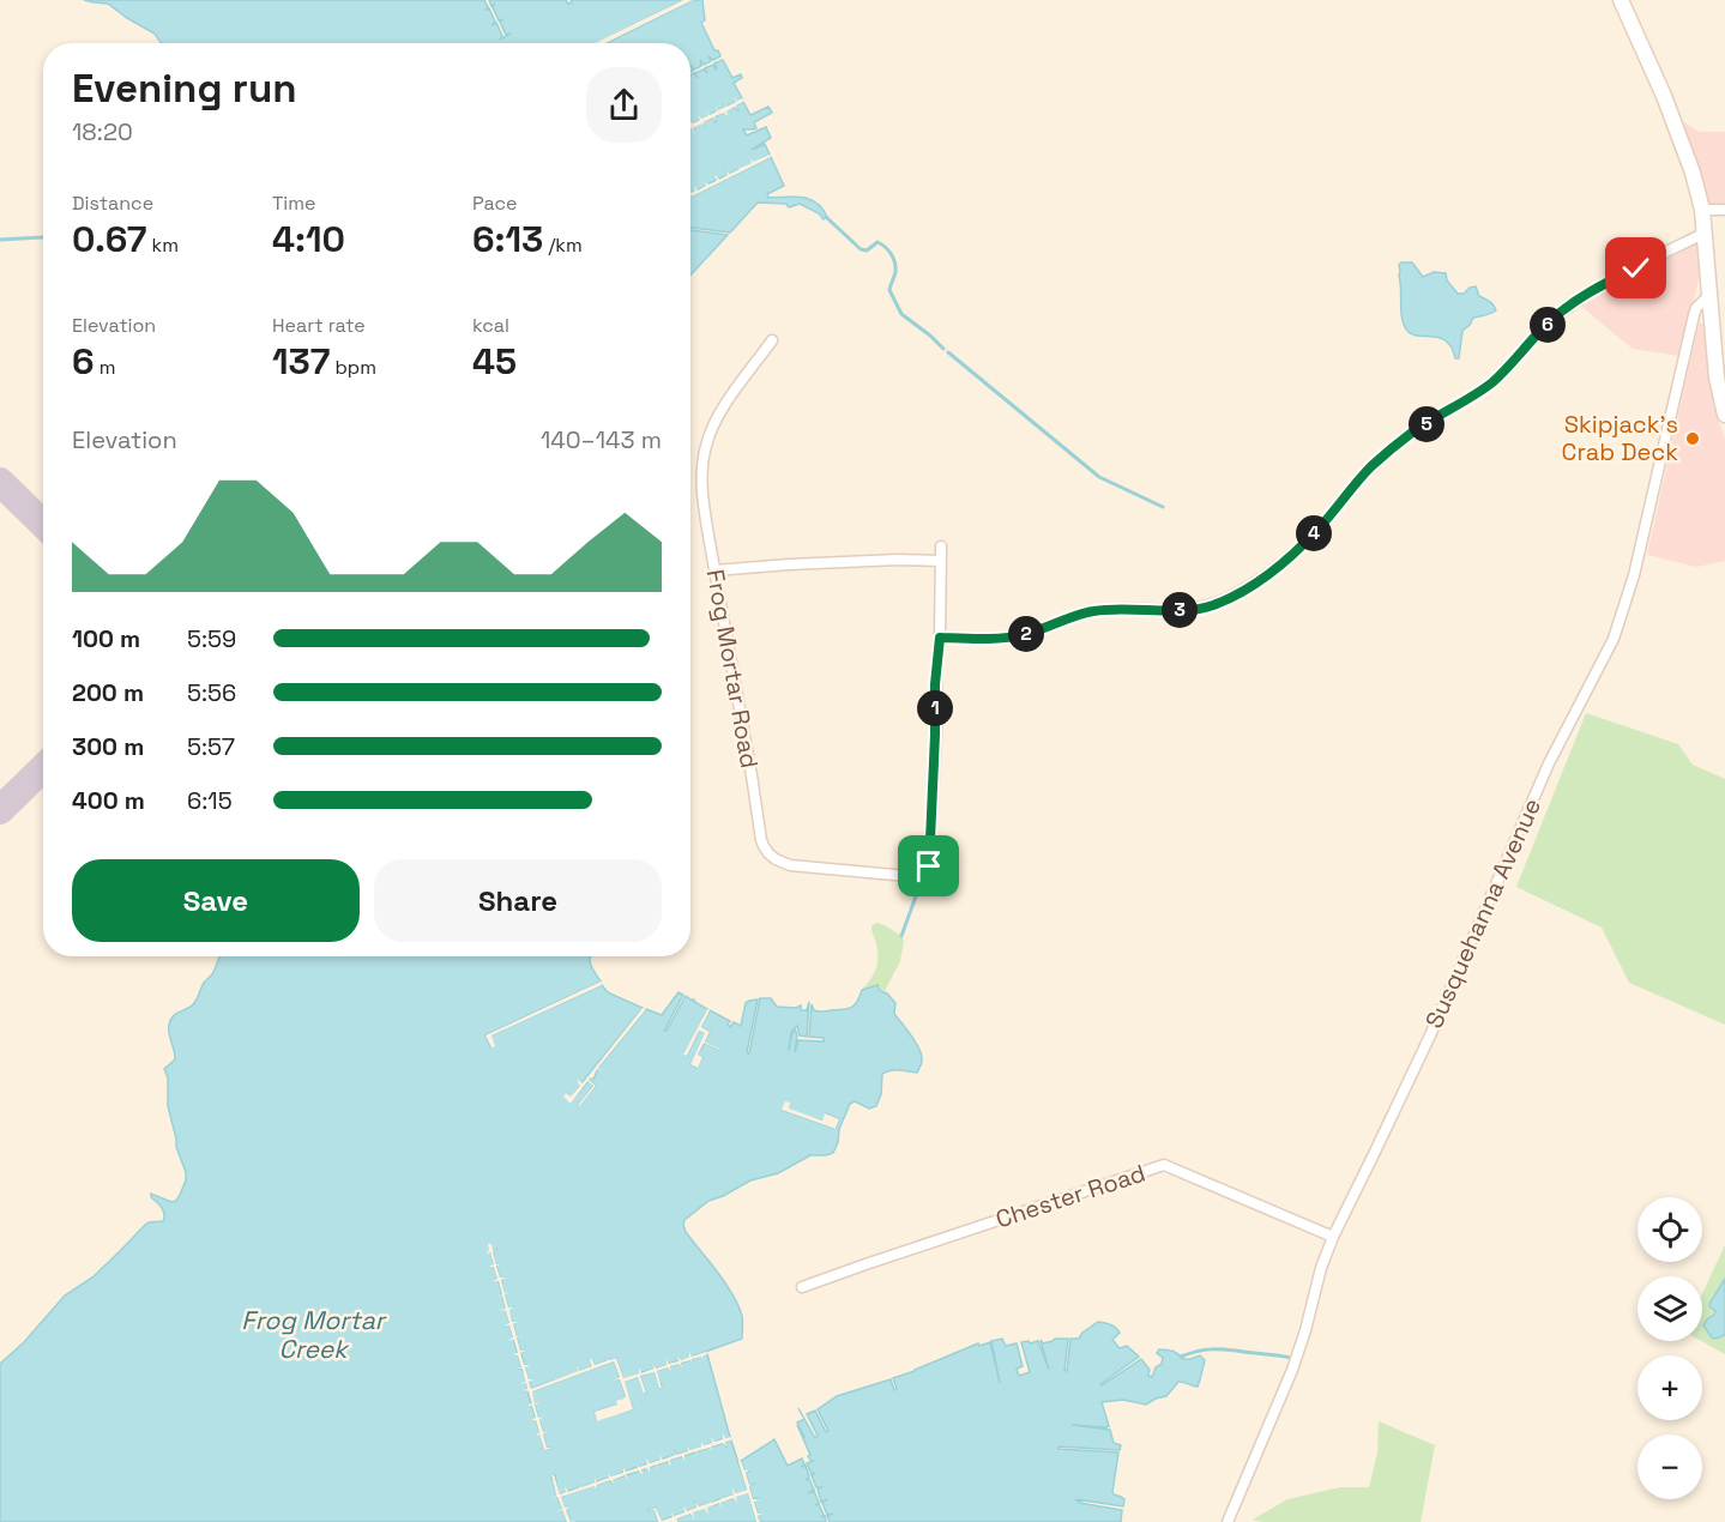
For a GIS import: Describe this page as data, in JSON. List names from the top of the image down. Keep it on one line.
{"streets":{"street":["Frog Mortar Road","Susquehanna Avenue","Chester Road"]},"crossings":[["Susquehanna Avenue","Chester Road"]],"water":["Frog Mortar Creek"],"places":["Skipjack's Crab Deck"],"page":{"heading":["Evening run","18:20"],"stats":[["Distance","0.67 km"],["Time","4:10"],["Pace","6:13 /km"],["Elevation","6 m"],["Heart rate","137 bpm"],["kcal","45"]],"pins":["6","5","4","3","2","1"],"chart":["Elevation","140–143 m"],"list":[{"name":"100 m","note":"5:59"},{"name":"200 m","note":"5:56"},{"name":"300 m","note":"5:57"},{"name":"400 m","note":"6:15"}],"buttons":["Save","Share"],"map_buttons":["+","−"]}}
